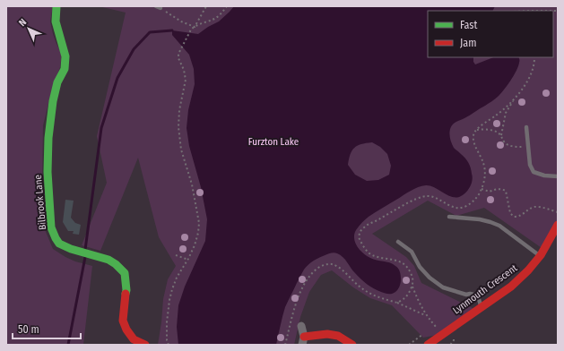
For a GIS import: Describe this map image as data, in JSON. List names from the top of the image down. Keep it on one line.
{"streets":{"street":["Bilbrook Lane","Lynmouth Crescent"]},"parks":["Furzton Lake"],"legend":["Fast","Jam"],"scale_bar":"50 m","north":"top left"}
